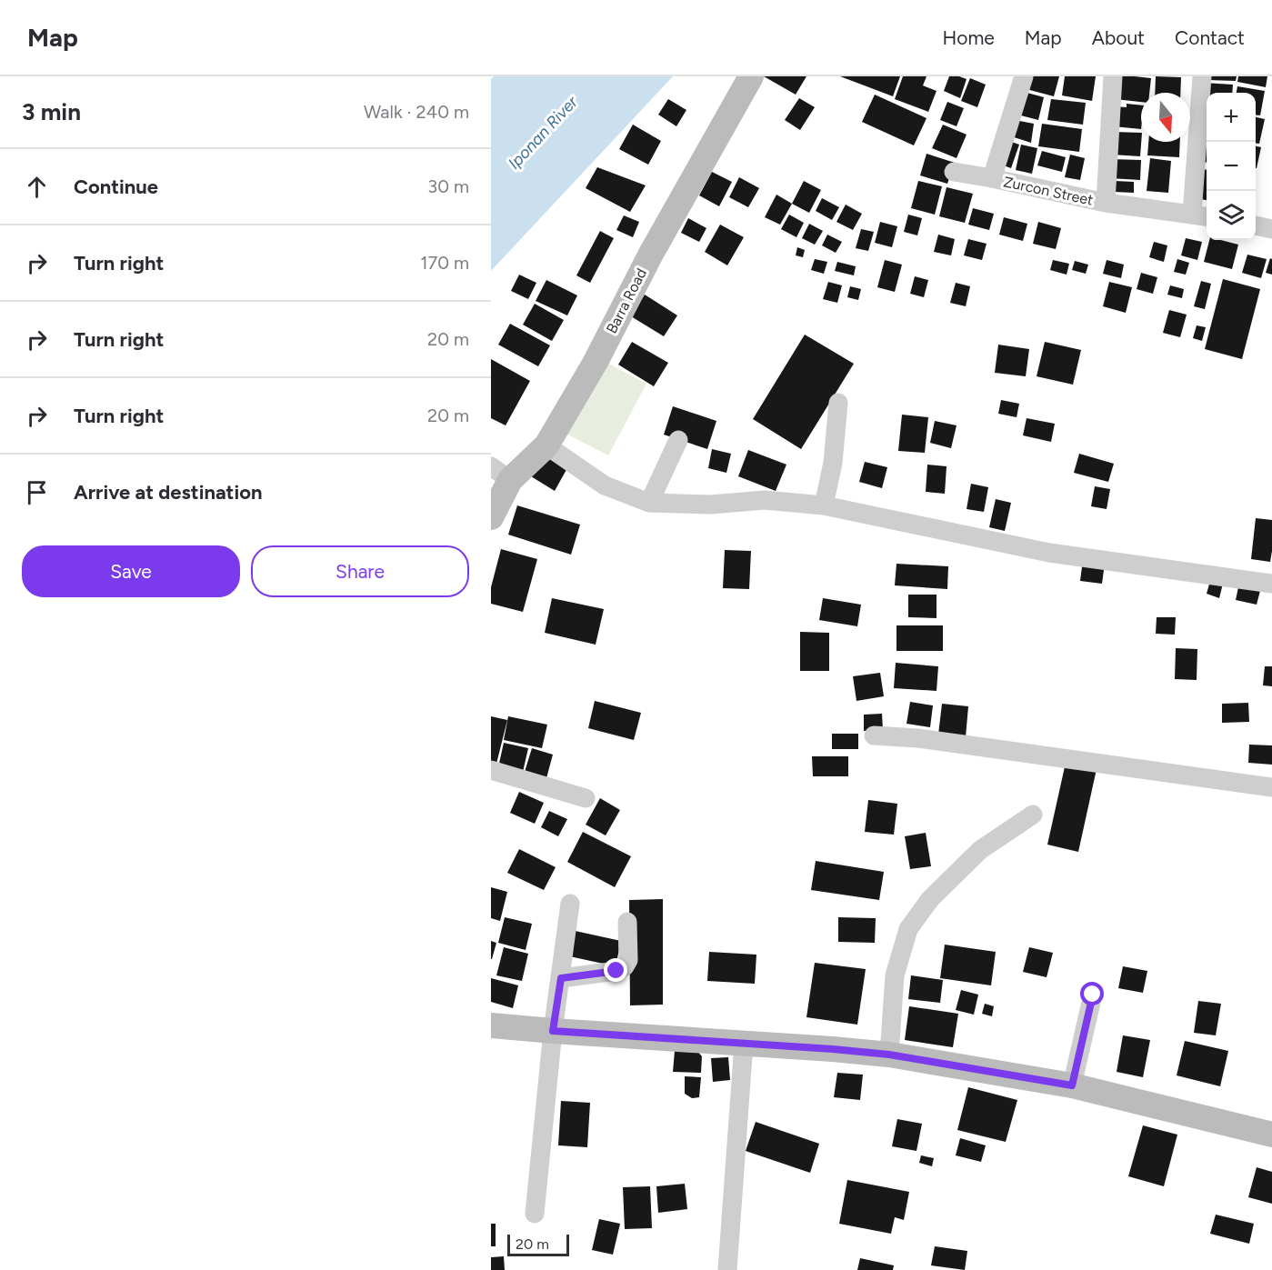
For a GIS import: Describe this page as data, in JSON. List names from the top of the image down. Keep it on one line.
{"streets":{"street":["Zurcon Street","Barra Road"]},"water":["Iponan River"],"scale_bar":"20 m","north":"bottom","page":{"header":"Map","nav":["Home","Map","About","Contact"],"heading":["3 min","Walk · 240 m"],"map_buttons":["+","−"],"list":[["Continue","30 m"],["Turn right","170 m"],["Turn right","20 m"],["Turn right","20 m"],"Arrive at destination"],"buttons":["Save","Share"],"scale":"20 m"}}
